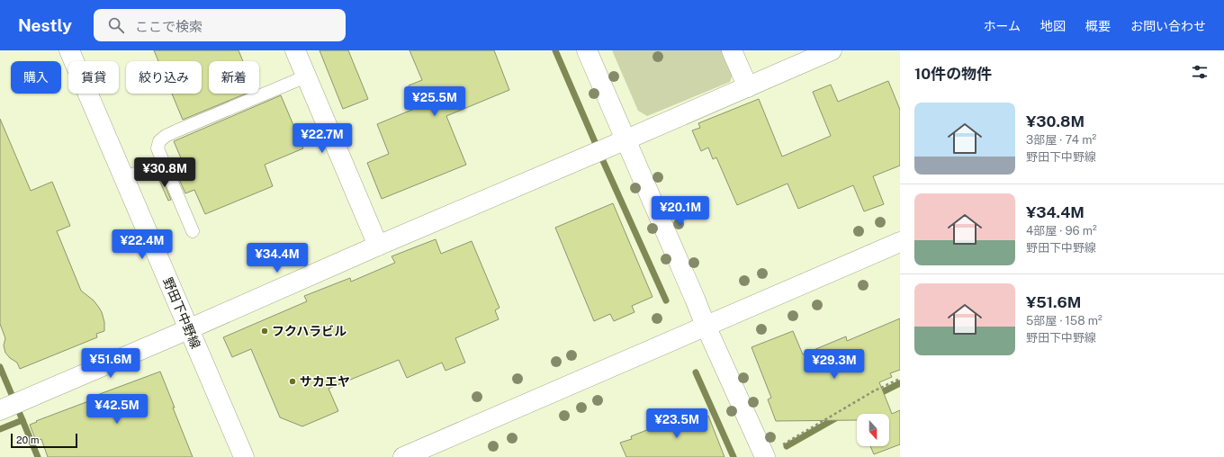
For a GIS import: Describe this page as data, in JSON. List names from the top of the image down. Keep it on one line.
{"streets":{"street":["野田下中野線"]},"places":["フクハラビル","サカエヤ"],"scale_bar":"20 m","north":"bottom","page":{"header":"Nestly","search":"ここで検索","nav":["ホーム","地図","概要","お問い合わせ"],"heading":"10件の物件","chip":["購入","賃貸","絞り込み","新着"],"price":["¥25.5M","¥22.7M","¥30.8M","¥20.1M","¥22.4M","¥34.4M","¥51.6M","¥29.3M","¥42.5M","¥23.5M"],"list":[{"name":"¥30.8M","note":"3部屋 · 74 m² · 野田下中野線"},{"name":"¥34.4M","note":"4部屋 · 96 m² · 野田下中野線"},{"name":"¥51.6M","note":"5部屋 · 158 m² · 野田下中野線"}],"scale":"20 m"}}
